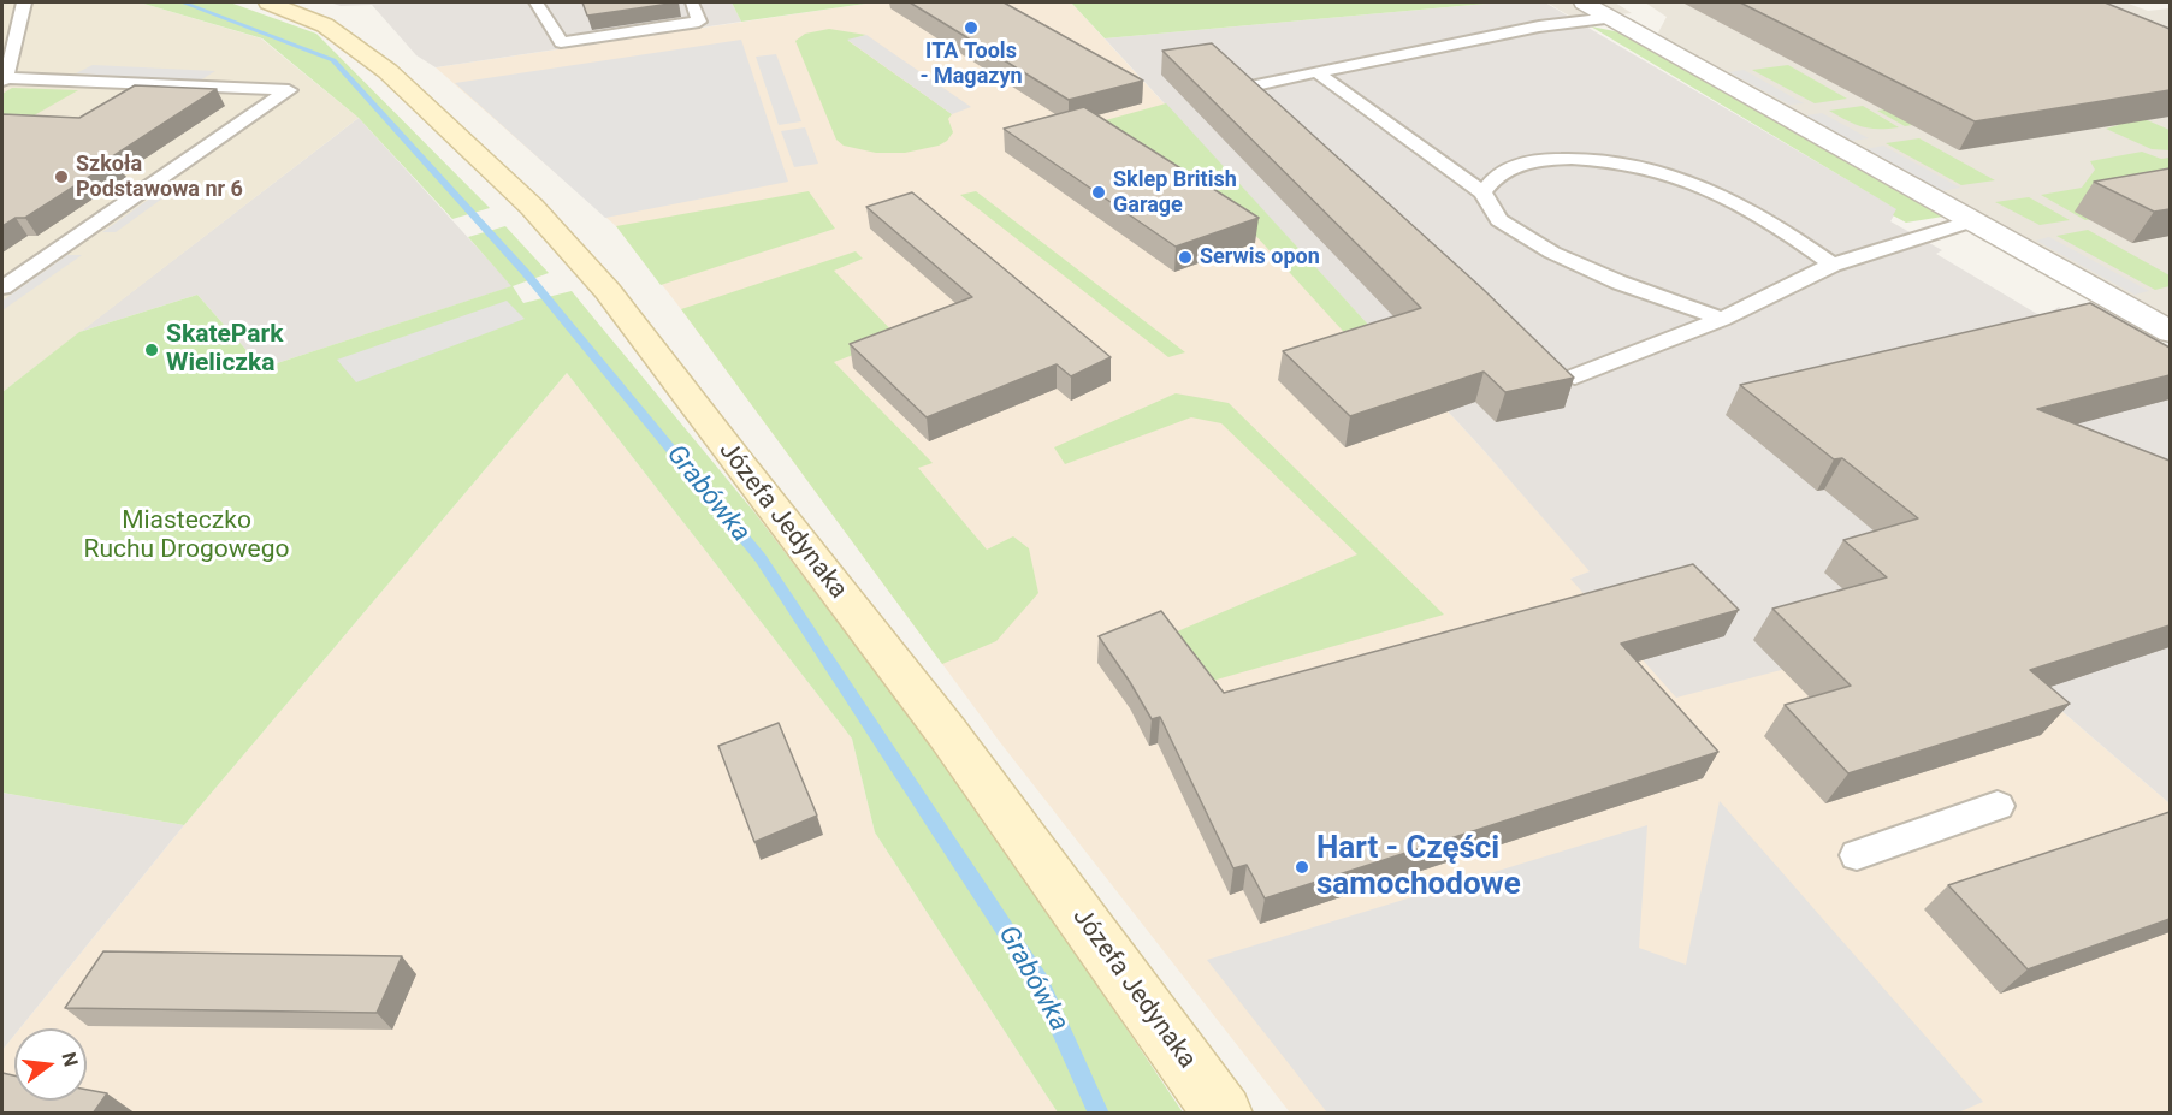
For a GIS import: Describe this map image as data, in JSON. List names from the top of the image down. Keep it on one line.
{"streets":{"street":["Józefa Jedynaka"]},"water":["Grabówka"],"parks":["Miasteczko Ruchu Drogowego"],"places":["ITA Tools - Magazyn","Szkoła Podstawowa nr 6","Sklep British Garage","Serwis opon","SkatePark Wieliczka","Hart - Części samochodowe"],"north":"right"}
